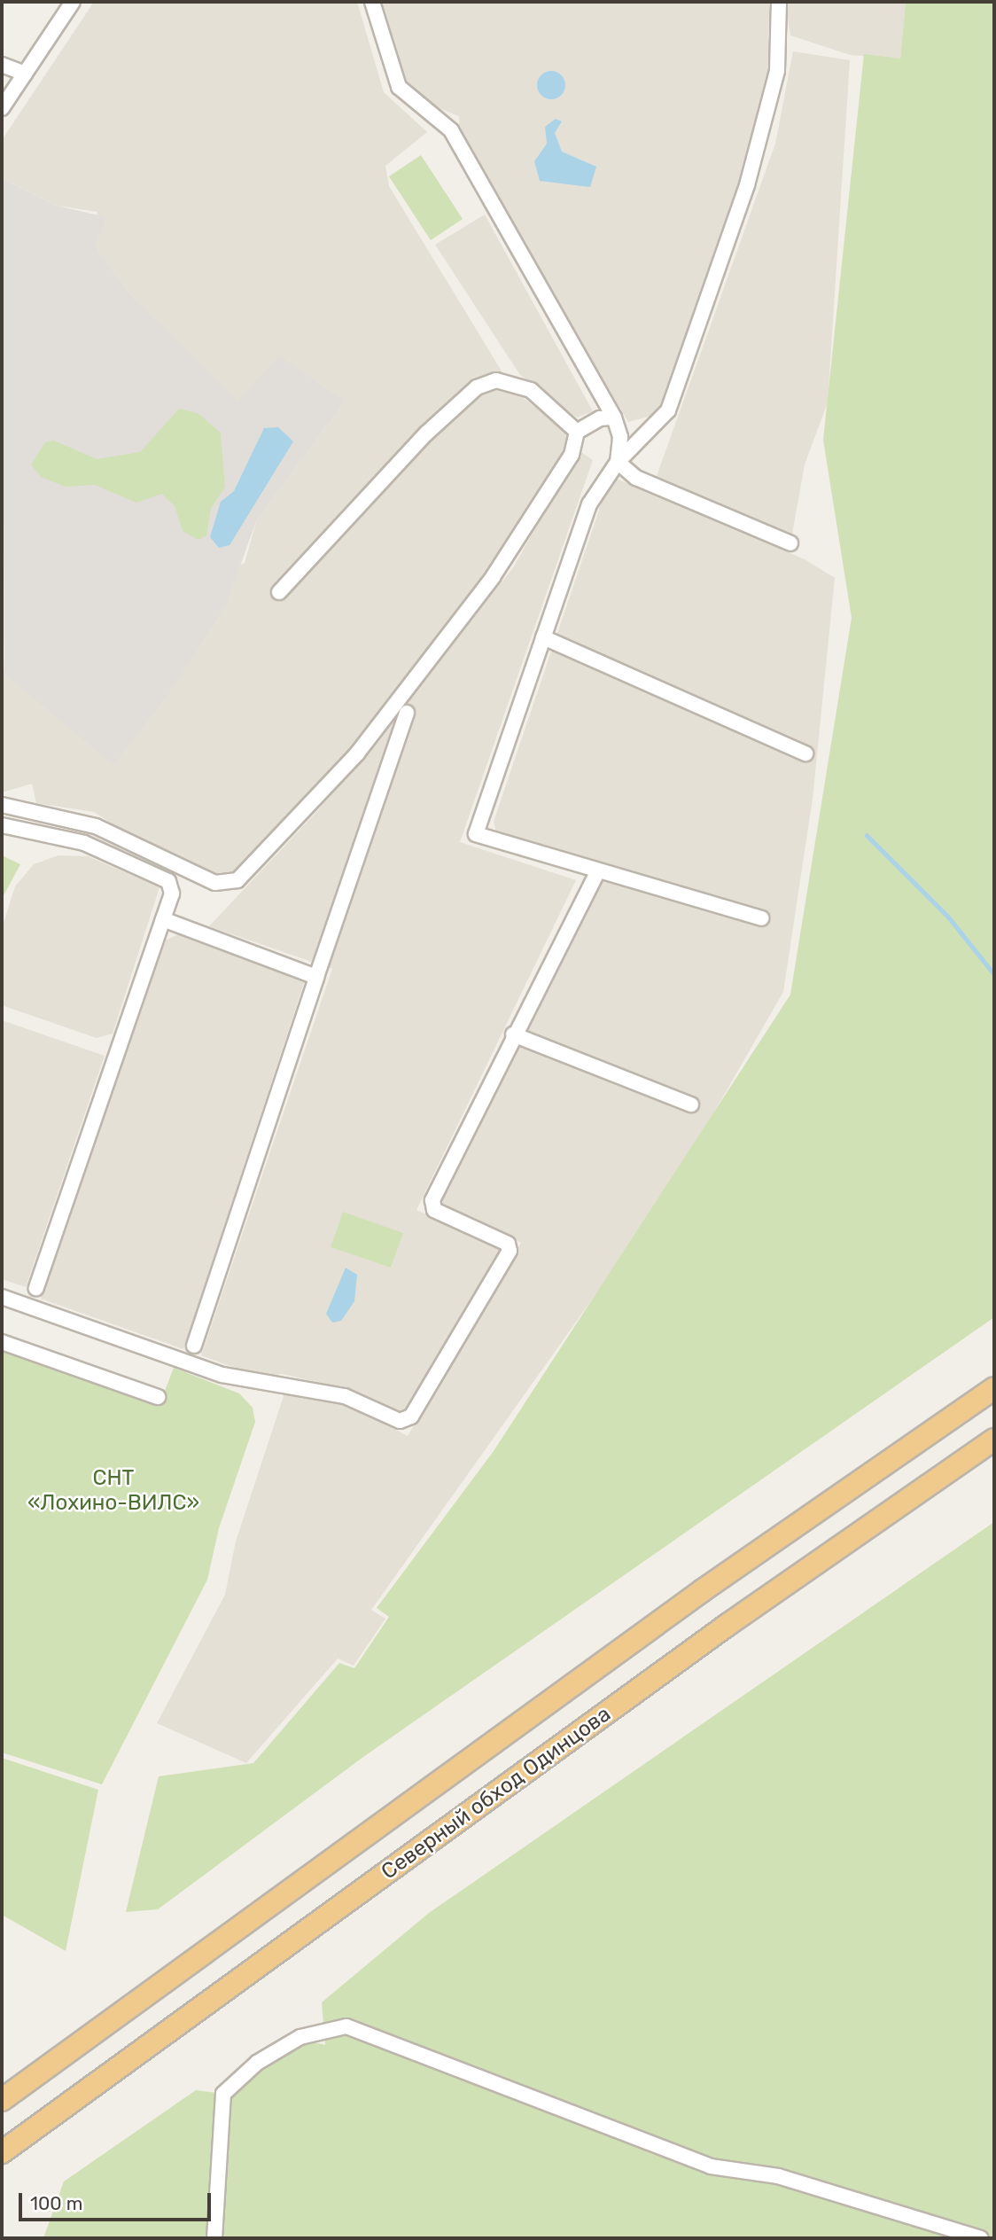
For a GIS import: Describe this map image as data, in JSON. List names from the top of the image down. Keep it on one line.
{"streets":{"highway":["Северный обход Одинцова"]},"parks":["СНТ «Лохино-ВИЛС»"],"scale_bar":"100 m"}
